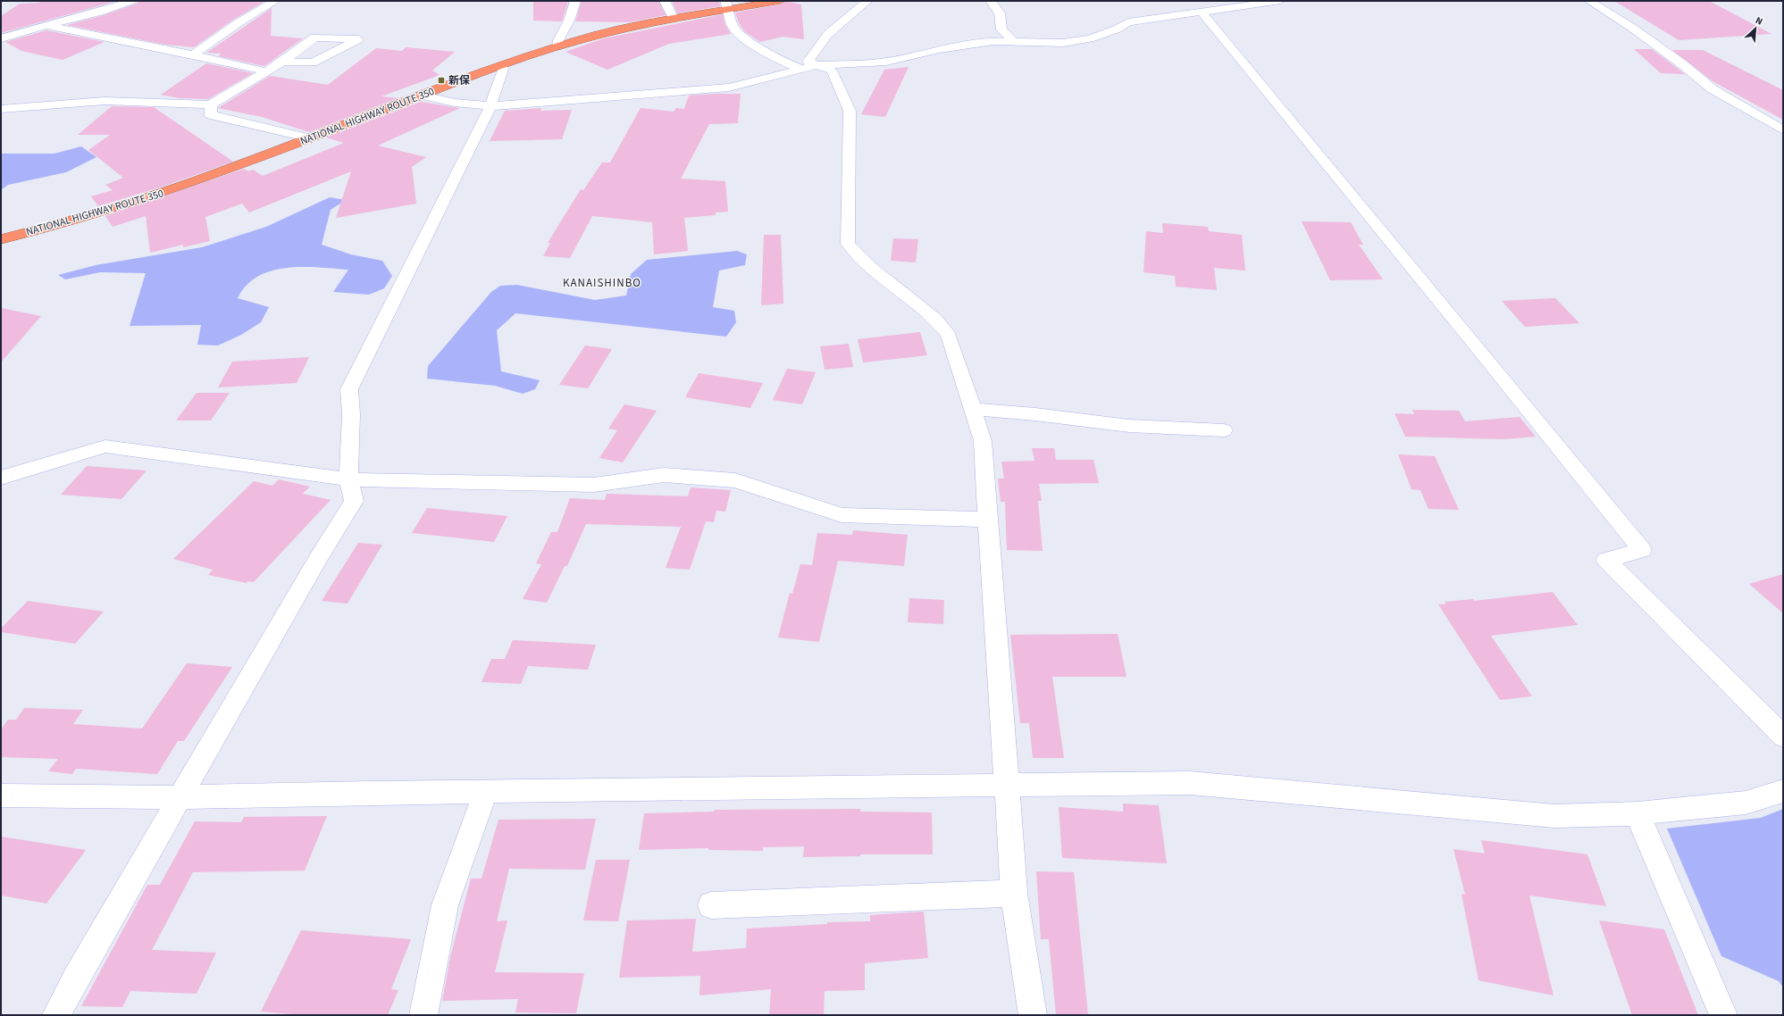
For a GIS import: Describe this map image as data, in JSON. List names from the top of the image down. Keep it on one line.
{"streets":{"highway":["NATIONAL HIGHWAY ROUTE 350"]},"districts":["KANAISHINBO"],"places":{"transit":["新保"]},"north":"top right"}
